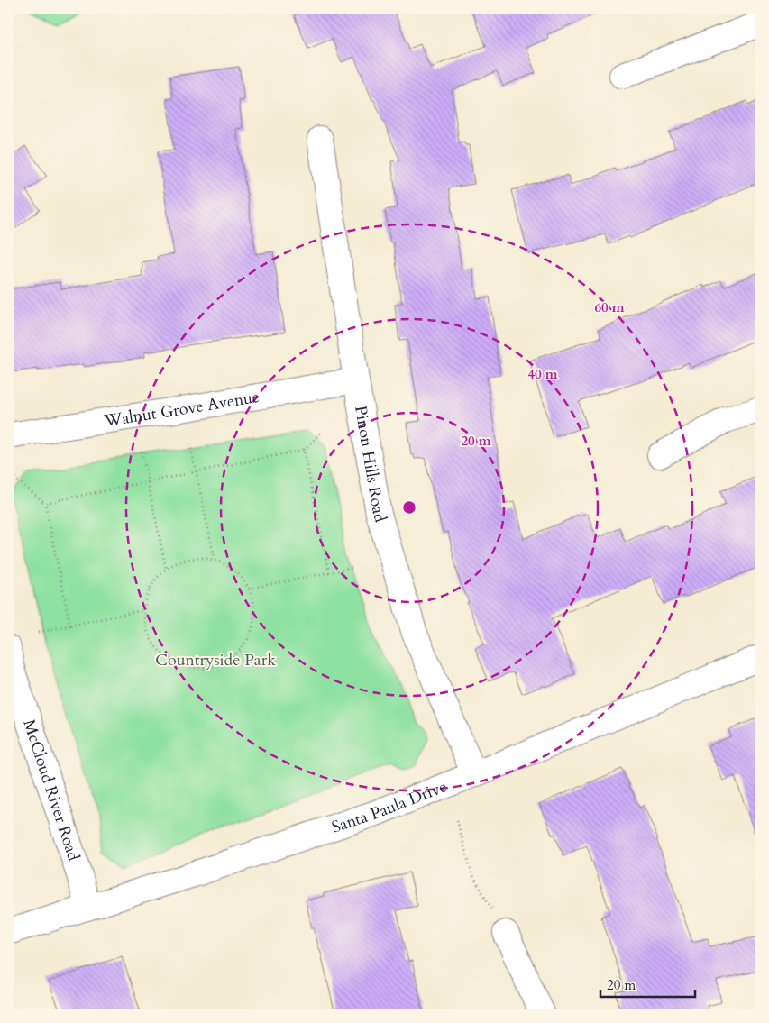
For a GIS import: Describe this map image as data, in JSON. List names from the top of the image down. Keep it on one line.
{"streets":{"street":["Walnut Grove Avenue","Pinon Hills Road","McCloud River Road","Santa Paula Drive"]},"crossings":[["Walnut Grove Avenue","Pinon Hills Road"],["Pinon Hills Road","Santa Paula Drive"],["McCloud River Road","Santa Paula Drive"]],"parks":["Countryside Park"],"scale_bar":"20 m","rings":["60 m","40 m","20 m"]}
